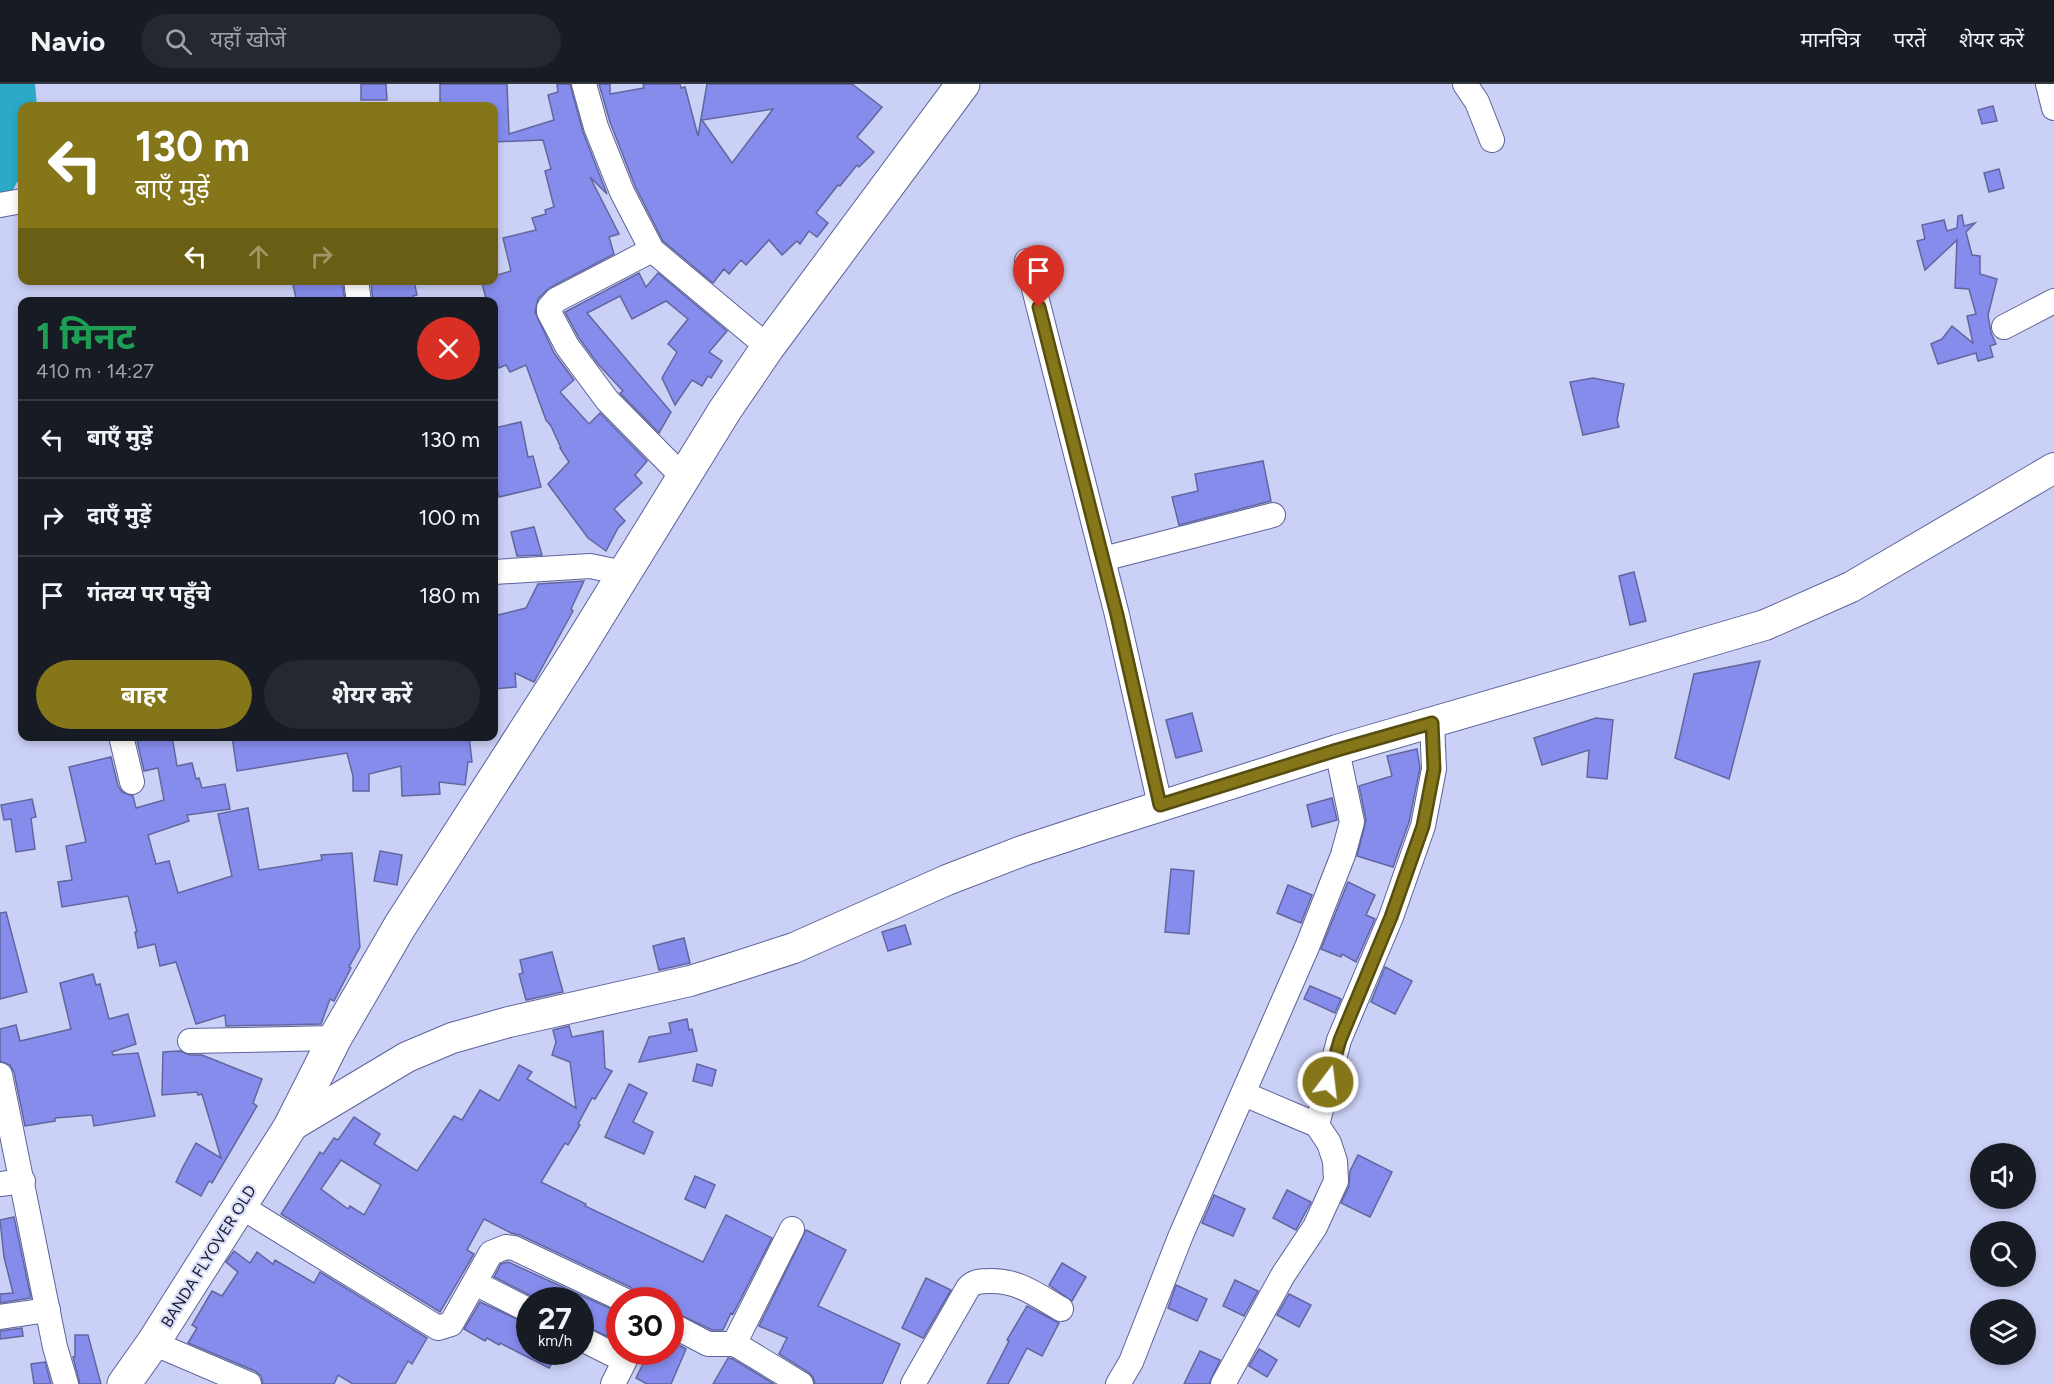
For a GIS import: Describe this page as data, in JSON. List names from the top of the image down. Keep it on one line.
{"streets":{"highway":["BANDA FLYOVER OLD"]},"page":{"header":"Navio","search":"यहाँ खोजें","nav":["मानचित्र","परतें","शेयर करें"],"turn":["130 m","बाएँ मुड़ें"],"heading":["1 मिनट","410 m · 14:27"],"list":[{"name":"बाएँ मुड़ें","value":"130 m"},{"name":"दाएँ मुड़ें","value":"100 m"},{"name":"गंतव्य पर पहुँचे","value":"180 m"}],"buttons":["बाहर","शेयर करें"],"speed":"27 km/h","limit":"30"}}
